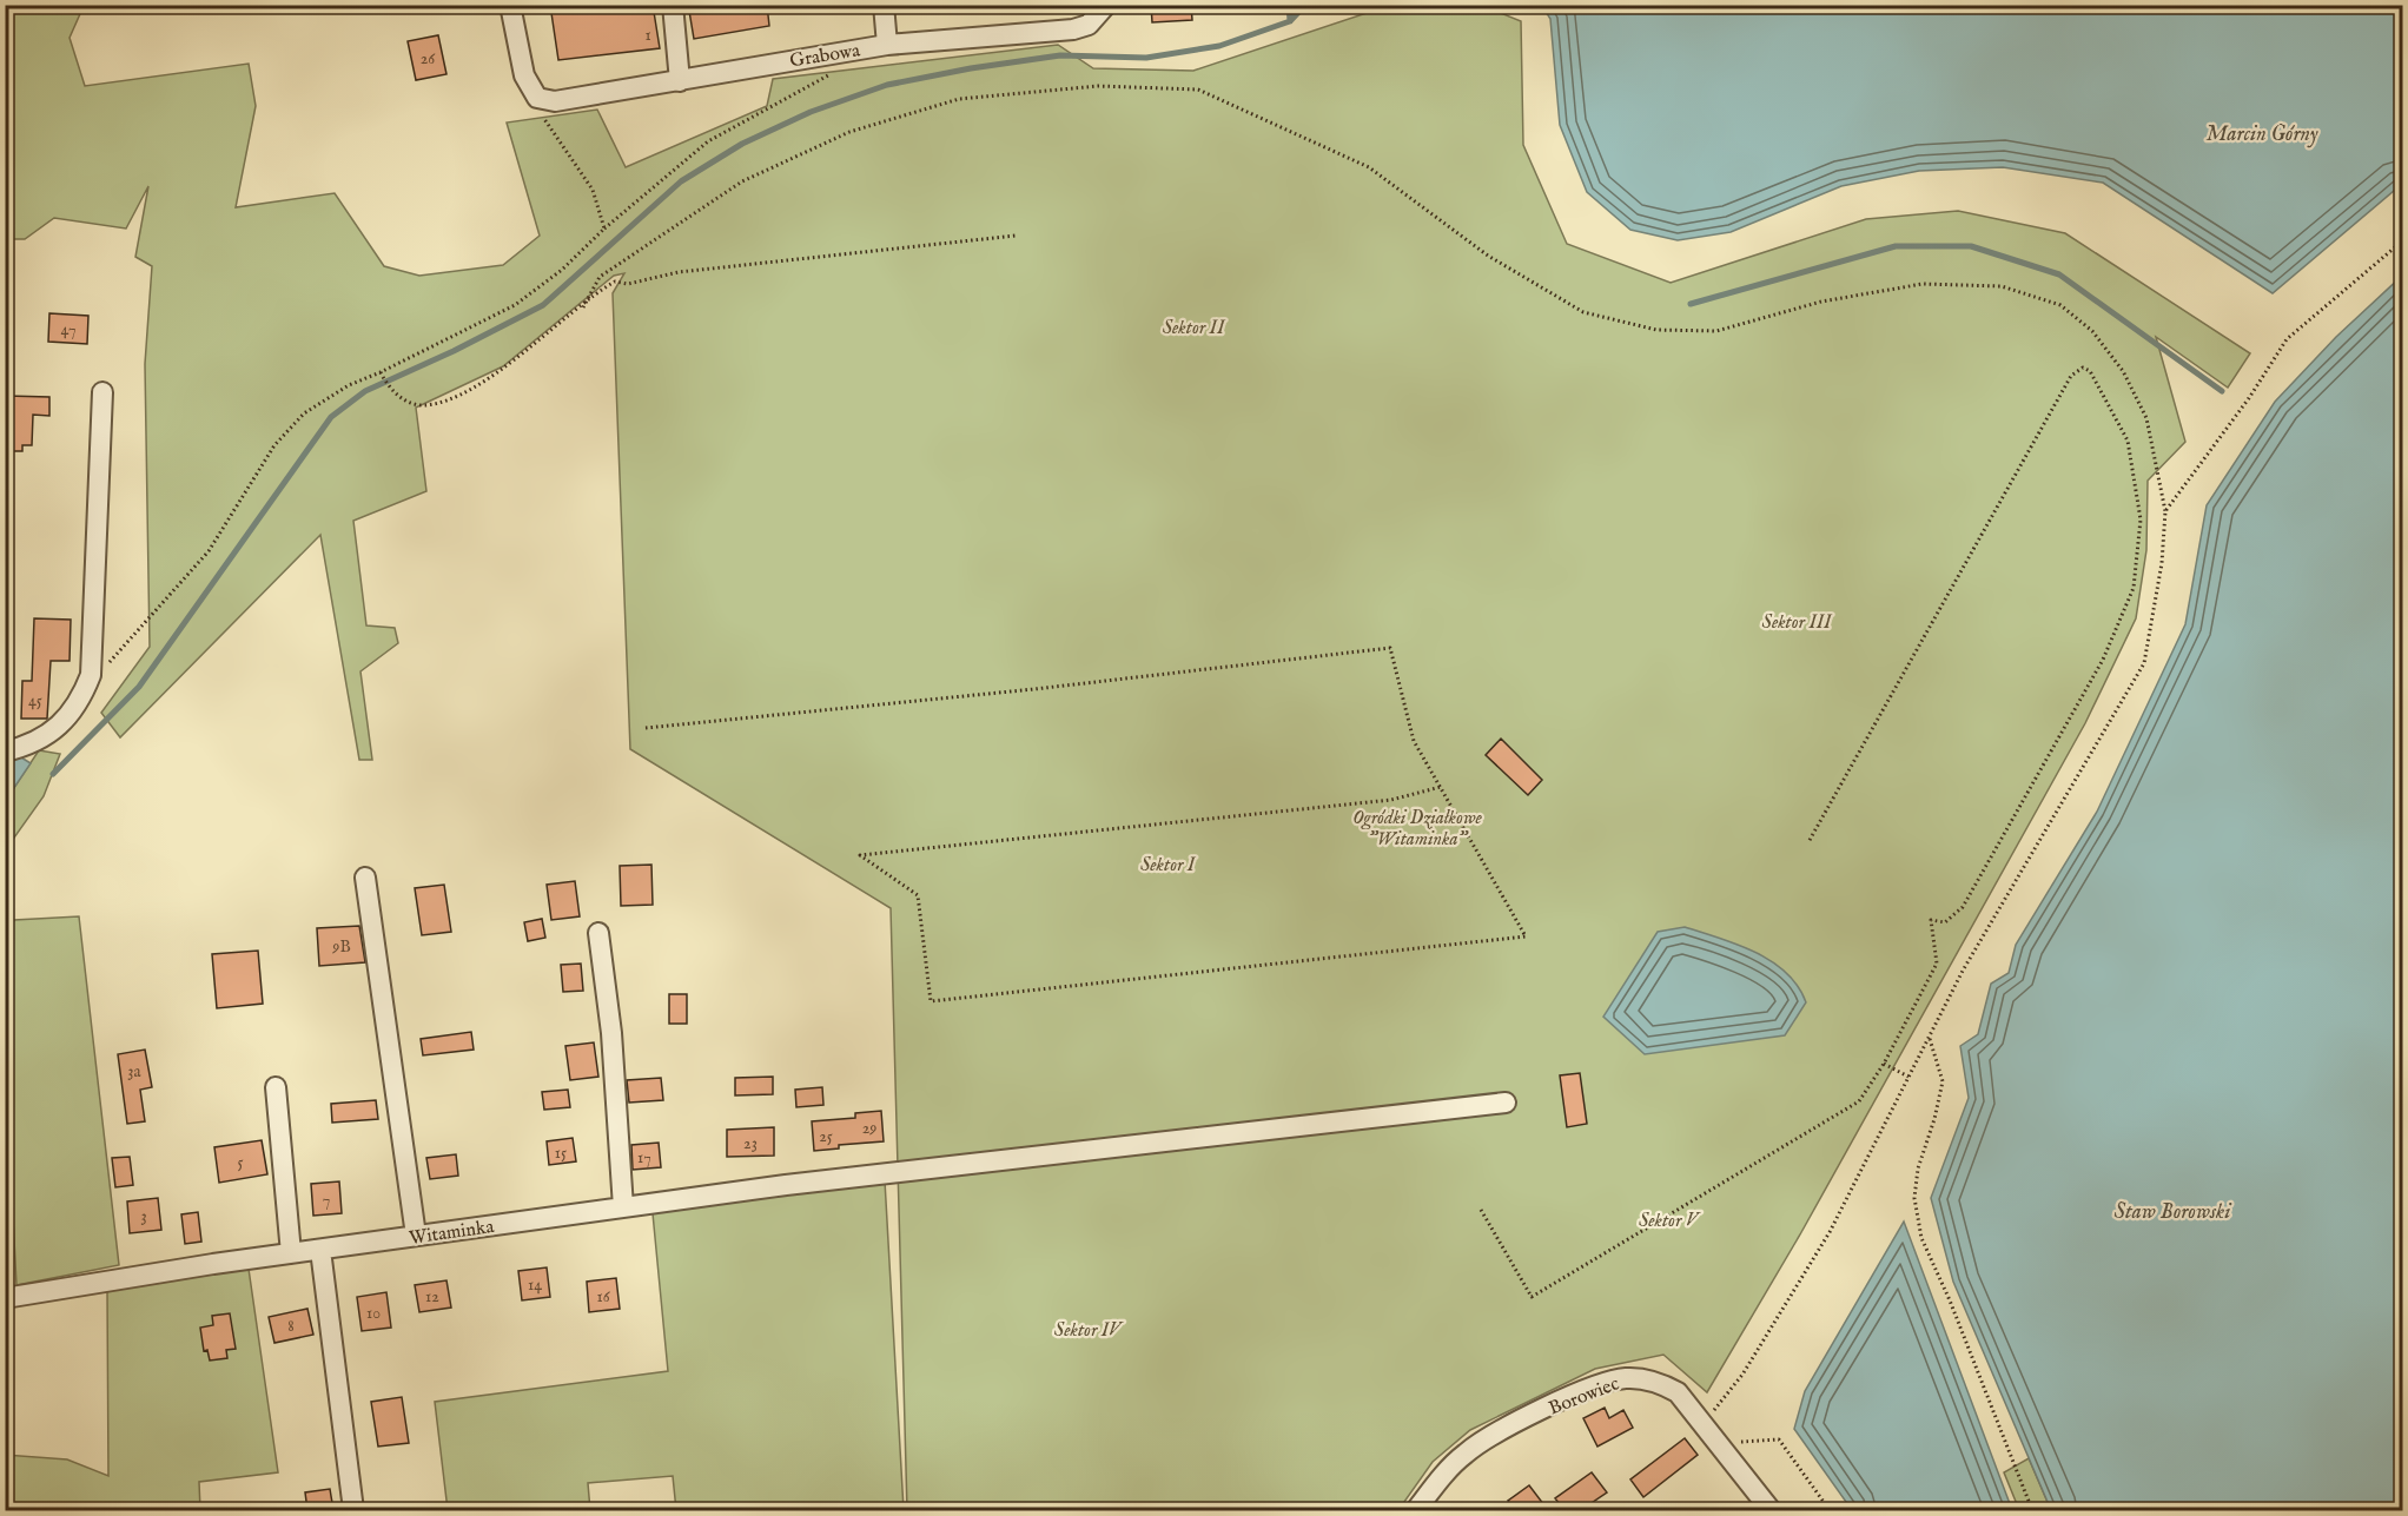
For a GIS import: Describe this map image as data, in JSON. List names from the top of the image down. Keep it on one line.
{"streets":{"street":["Grabowa","Witaminka","Borowiec"]},"water":["Marcin Górny","Staw Borowski"],"parks":["Sektor II","Sektor III","Ogródki Działkowe \"Witaminka\"","Sektor I","Sektor V","Sektor IV"],"house_numbers":["1","26","47","45","9B","3a","29","25","23","15","17","5","7","3","14","12","16","10","8"]}
